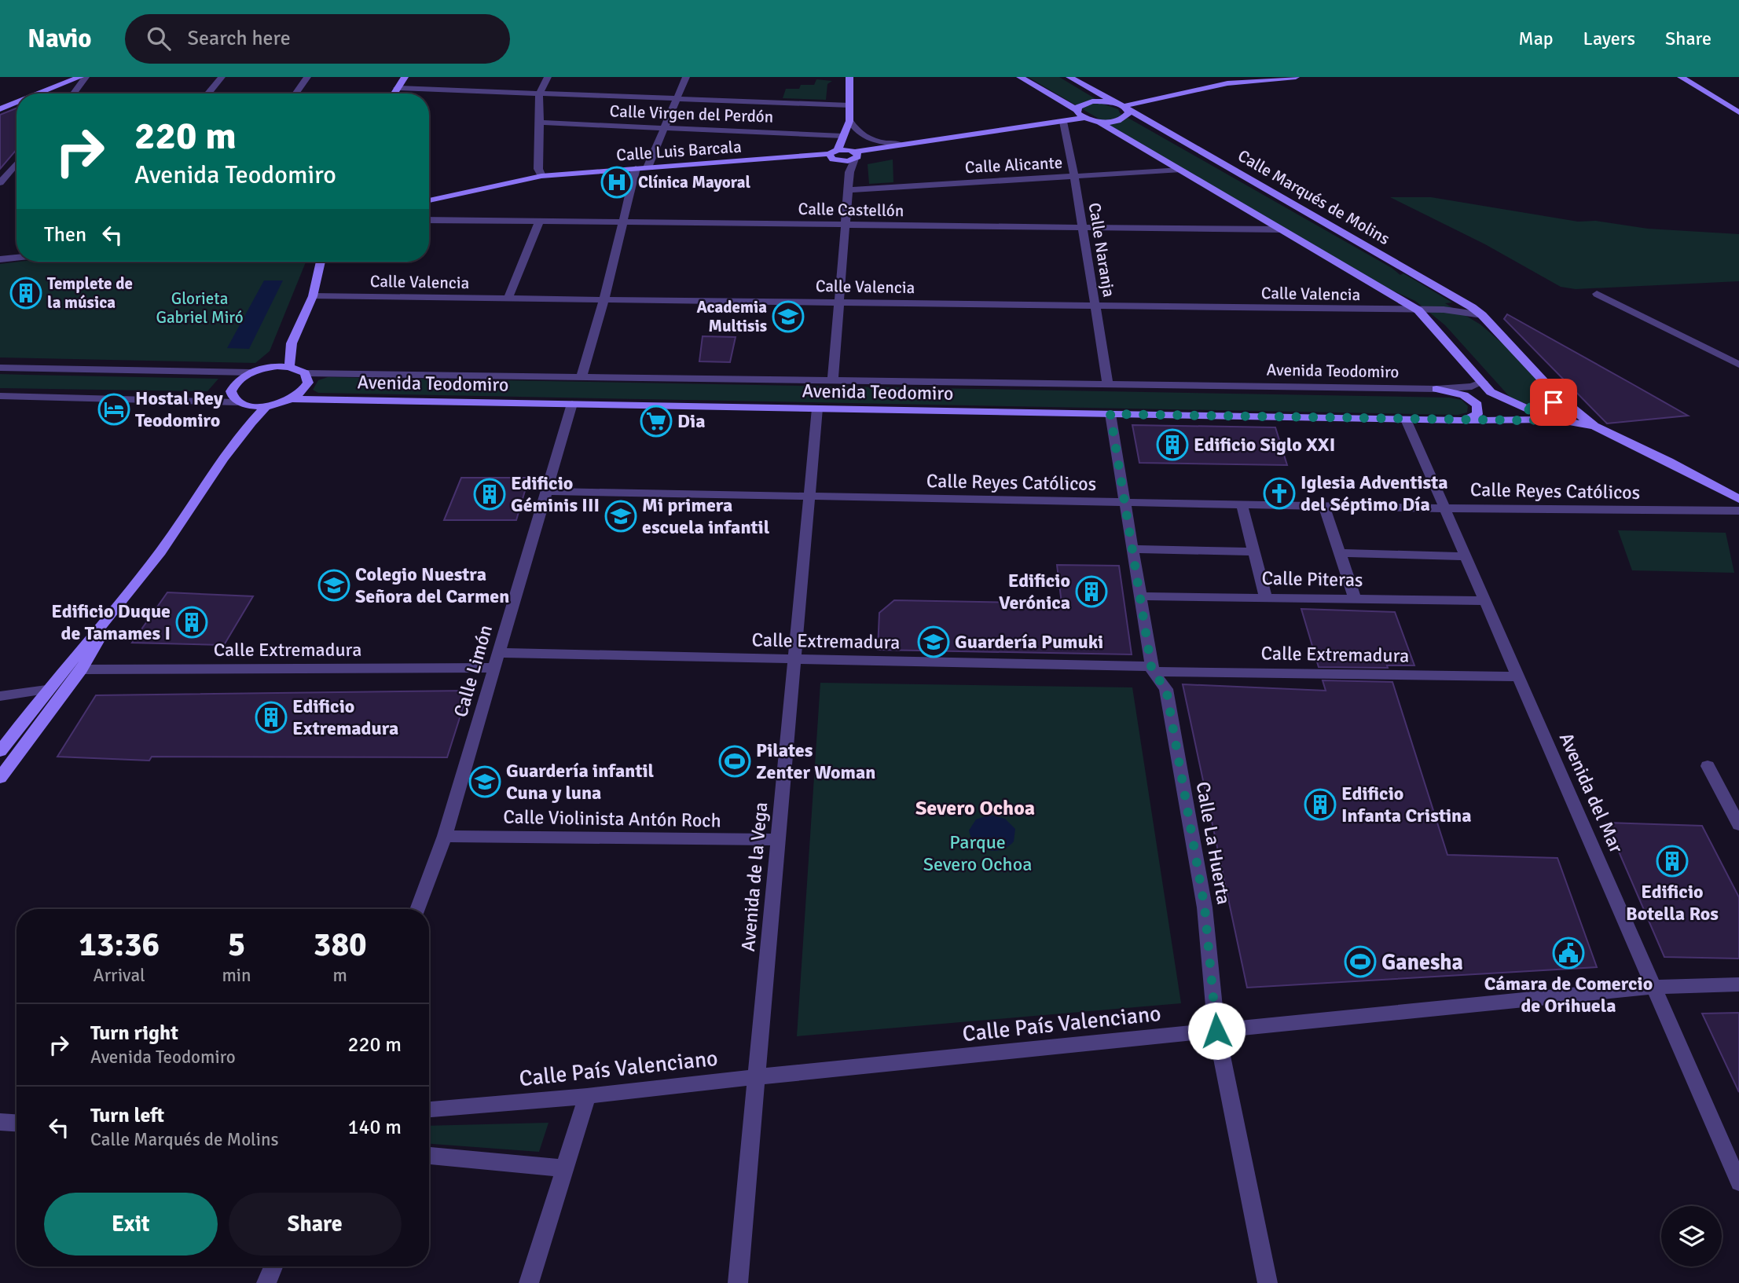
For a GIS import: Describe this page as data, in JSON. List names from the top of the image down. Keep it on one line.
{"streets":{"street":["Calle Virgen del Perdón","Calle Luis Barcala","Calle Alicante","Calle Marqués de Molins","Calle Castellón","Calle Naranja","Calle Valencia","Avenida Teodomiro","Calle Reyes Católicos","Calle Piteras","Calle Extremadura","Calle Limón","Avenida del Mar","Calle Violinista Antón Roch","Calle La Huerta","Avenida de la Vega","Calle País Valenciano"]},"crossings":[["Calle Alicante","Calle Naranja"],["Calle Marqués de Molins","Avenida Teodomiro"],["Calle Castellón","Calle Naranja"],["Calle Naranja","Calle Valencia"],["Calle Naranja","Avenida Teodomiro"],["Avenida Teodomiro","Calle Limón"],["Avenida Teodomiro","Avenida del Mar"],["Avenida Teodomiro","Calle La Huerta"],["Avenida Teodomiro","Avenida de la Vega"],["Calle Reyes Católicos","Calle Limón"],["Calle Reyes Católicos","Avenida del Mar"],["Calle Reyes Católicos","Calle La Huerta"],["Calle Reyes Católicos","Avenida de la Vega"],["Calle Piteras","Avenida del Mar"],["Calle Piteras","Calle La Huerta"],["Calle Extremadura","Calle Limón"],["Calle Extremadura","Avenida del Mar"],["Calle Extremadura","Calle La Huerta"],["Calle Extremadura","Avenida de la Vega"],["Calle Limón","Calle Violinista Antón Roch"],["Avenida del Mar","Calle País Valenciano"],["Calle Violinista Antón Roch","Avenida de la Vega"],["Calle La Huerta","Calle País Valenciano"],["Avenida de la Vega","Calle País Valenciano"]],"districts":["Severo Ochoa"],"parks":["Glorieta Gabriel Miró","Parque Severo Ochoa"],"places":{"hospital":["Clínica Mayoral"],"building":["Templete de la música","Edificio Siglo XXI","Edificio Géminis III","Edificio Verónica","Edificio Duque de Tamames I","Edificio Extremadura","Edificio Infanta Cristina","Edificio Botella Ros"],"school or university":["Academia Multisis","Mi primera escuela infantil","Colegio Nuestra Señora del Carmen","Guardería Pumuki","Guardería infantil Cuna y luna"],"hotel":["Hostal Rey Teodomiro"],"supermarket":["Dia"],"church":["Iglesia Adventista del Séptimo Día"],"sports":["Pilates Zenter Woman","Ganesha"],"public building":["Cámara de Comercio de Orihuela"]},"page":{"header":"Navio","search":"Search here","nav":["Map","Layers","Share"],"turn":["220 m","Avenida Teodomiro"],"then":"Then","eta":["13:36","Arrival","5","min","380","m"],"list":[{"name":"Turn right","note":"Avenida Teodomiro","value":"220 m"},{"name":"Turn left","note":"Calle Marqués de Molins","value":"140 m"}],"buttons":["Exit","Share"]}}
